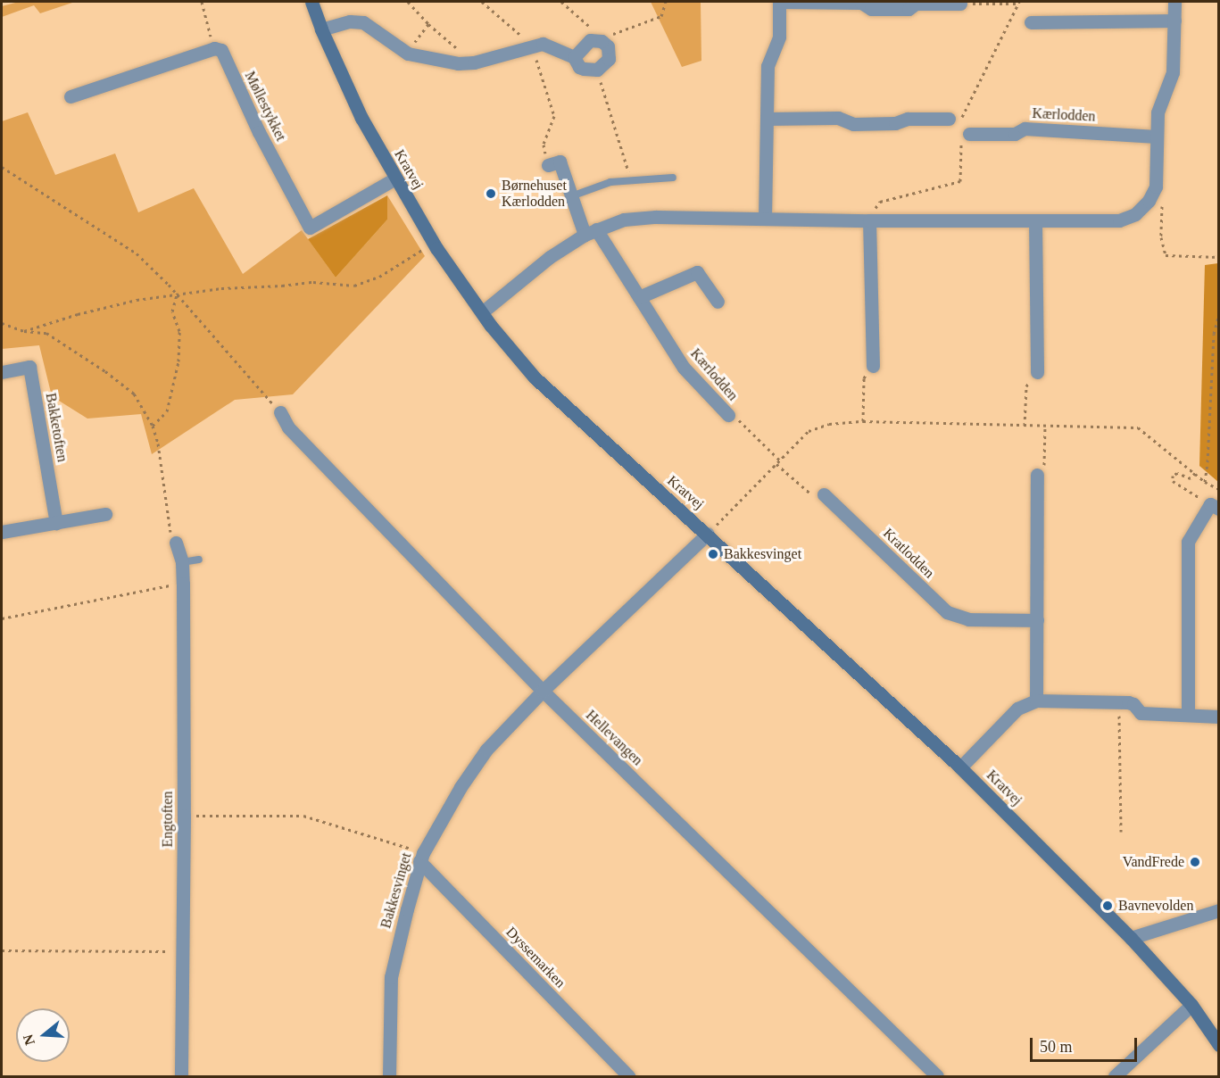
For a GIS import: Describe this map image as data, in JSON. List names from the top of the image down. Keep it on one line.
{"streets":{"street":["Møllestykket","Kærlodden","Kratvej","Bakketoften","Kratlodden","Hellevangen","Engtoften","Bakkesvinget","Dyssemarken"]},"crossings":[["Møllestykket","Kratvej"],["Kratvej","Bakkesvinget"],["Hellevangen","Bakkesvinget"],["Bakkesvinget","Dyssemarken"]],"places":["Børnehuset Kærlodden","Bakkesvinget","VandFrede","Bavnevolden"],"scale_bar":"50 m","north":"left"}
